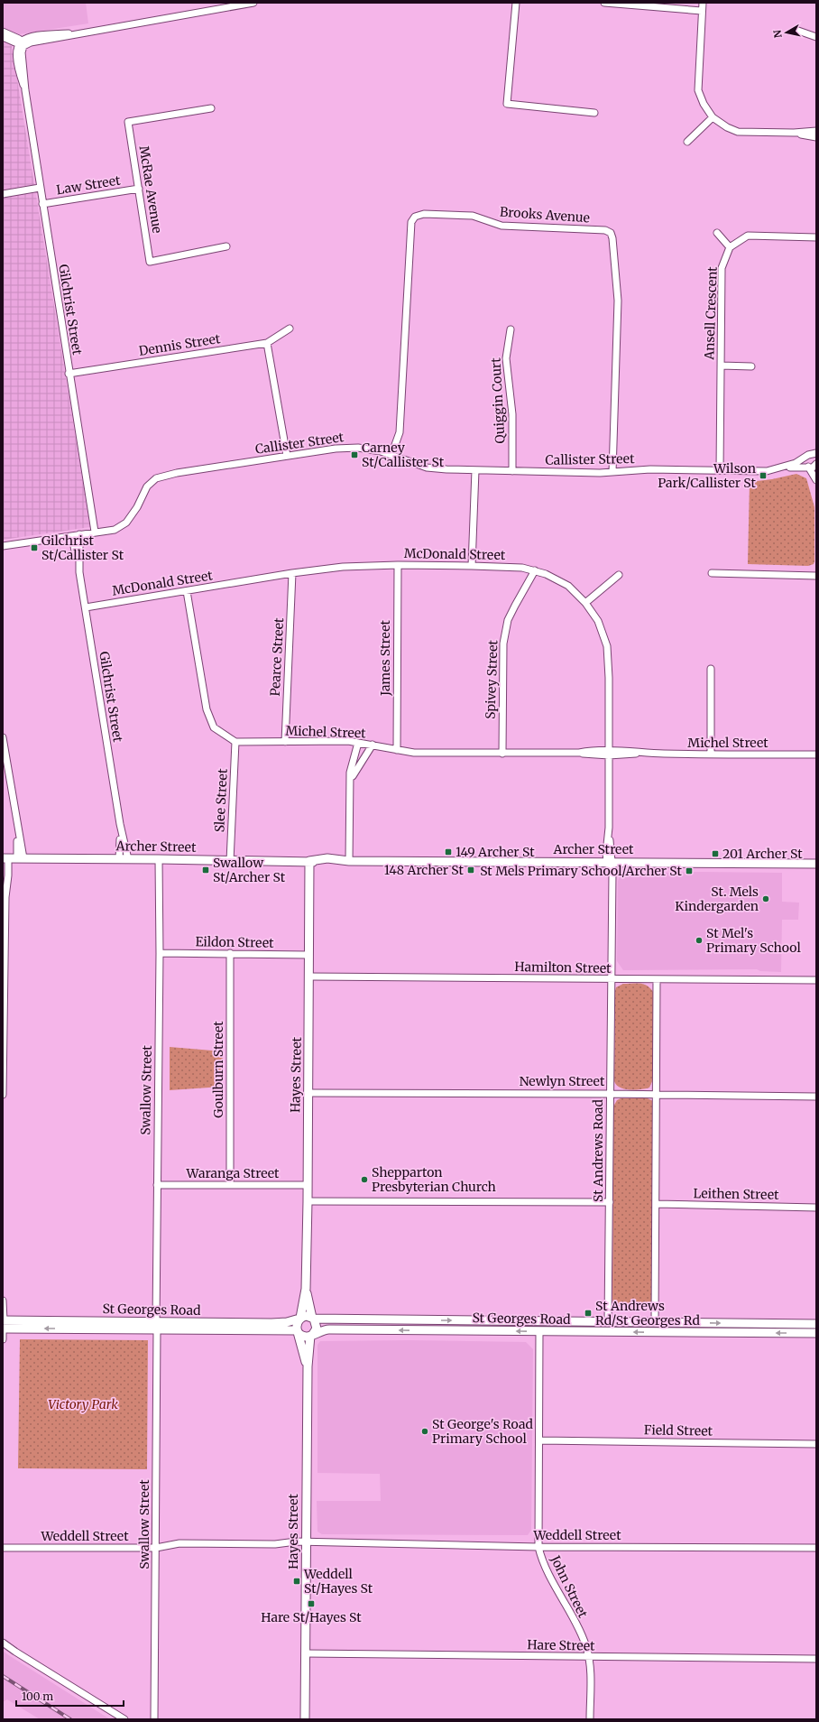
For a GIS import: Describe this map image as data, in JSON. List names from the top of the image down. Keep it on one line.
{"streets":{"street":["Law Street","McRae Avenue","Brooks Avenue","Gilchrist Street","Ansell Crescent","Dennis Street","Quiggin Court","Callister Street","McDonald Street","Pearce Street","James Street","Spivey Street","Michel Street","Slee Street","Archer Street","Eildon Street","Hamilton Street","Goulburn Street","Hayes Street","Newlyn Street","Swallow Street","St Andrews Road","Waranga Street","Leithen Street","St Georges Road","Field Street","Weddell Street","John Street","Hare Street"]},"crossings":[["Law Street","McRae Avenue"],["Law Street","Gilchrist Street"],["Brooks Avenue","Callister Street"],["Gilchrist Street","Dennis Street"],["Gilchrist Street","Callister Street"],["Gilchrist Street","McDonald Street"],["Gilchrist Street","Archer Street"],["Ansell Crescent","Callister Street"],["Quiggin Court","Callister Street"],["McDonald Street","Pearce Street"],["McDonald Street","James Street"],["McDonald Street","Spivey Street"],["McDonald Street","Michel Street"],["McDonald Street","Archer Street"],["McDonald Street","St Andrews Road"],["Pearce Street","Michel Street"],["James Street","Michel Street"],["Spivey Street","Michel Street"],["Michel Street","Slee Street"],["Slee Street","Archer Street"],["Archer Street","Hayes Street"],["Archer Street","Swallow Street"],["Archer Street","St Andrews Road"],["Eildon Street","Goulburn Street"],["Eildon Street","Hayes Street"],["Eildon Street","Swallow Street"],["Hamilton Street","Hayes Street"],["Hamilton Street","St Andrews Road"],["Goulburn Street","Waranga Street"],["Hayes Street","Newlyn Street"],["Hayes Street","Waranga Street"],["Hayes Street","St Georges Road"],["Hayes Street","Weddell Street"],["Hayes Street","Hare Street"],["Newlyn Street","St Andrews Road"],["Swallow Street","Waranga Street"],["Swallow Street","St Georges Road"],["Swallow Street","Weddell Street"],["St Andrews Road","St Georges Road"],["St Georges Road","John Street"],["Field Street","John Street"],["Weddell Street","John Street"],["John Street","Hare Street"]],"parks":["Victory Park"],"places":{"transit":["Carney St/Callister St","Wilson Park/Callister St","Gilchrist St/Callister St","149 Archer St","201 Archer St","Swallow St/Archer St","148 Archer St","St Mels Primary School/Archer St","St Andrews Rd/St Georges Rd","Weddell St/Hayes St","Hare St/Hayes St"],"other":["St. Mels Kindergarden","St Mel's Primary School","Shepparton Presbyterian Church","St George's Road Primary School"]},"scale_bar":"100 m","north":"left"}
